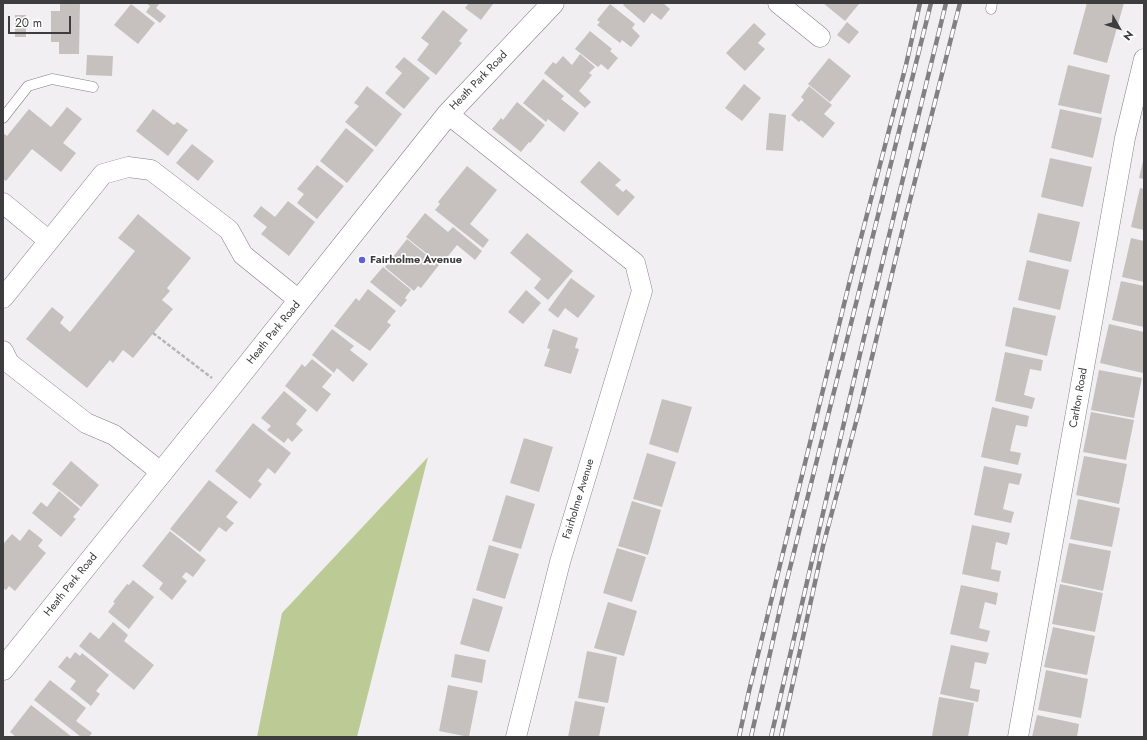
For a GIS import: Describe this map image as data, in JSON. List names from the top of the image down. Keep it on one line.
{"streets":{"street":["Heath Park Road","Carlton Road","Fairholme Avenue"]},"crossings":[["Heath Park Road","Fairholme Avenue"]],"places":["Fairholme Avenue"],"scale_bar":"20 m","north":"bottom right"}
